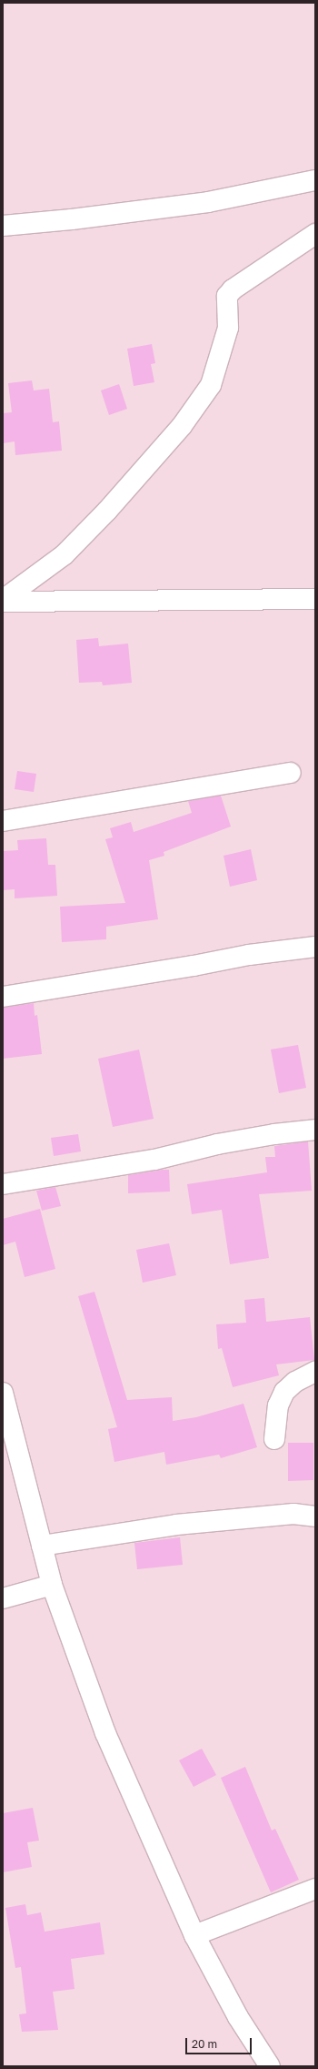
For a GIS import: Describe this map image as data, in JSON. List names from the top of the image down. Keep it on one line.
{"scale_bar":"20 m"}
